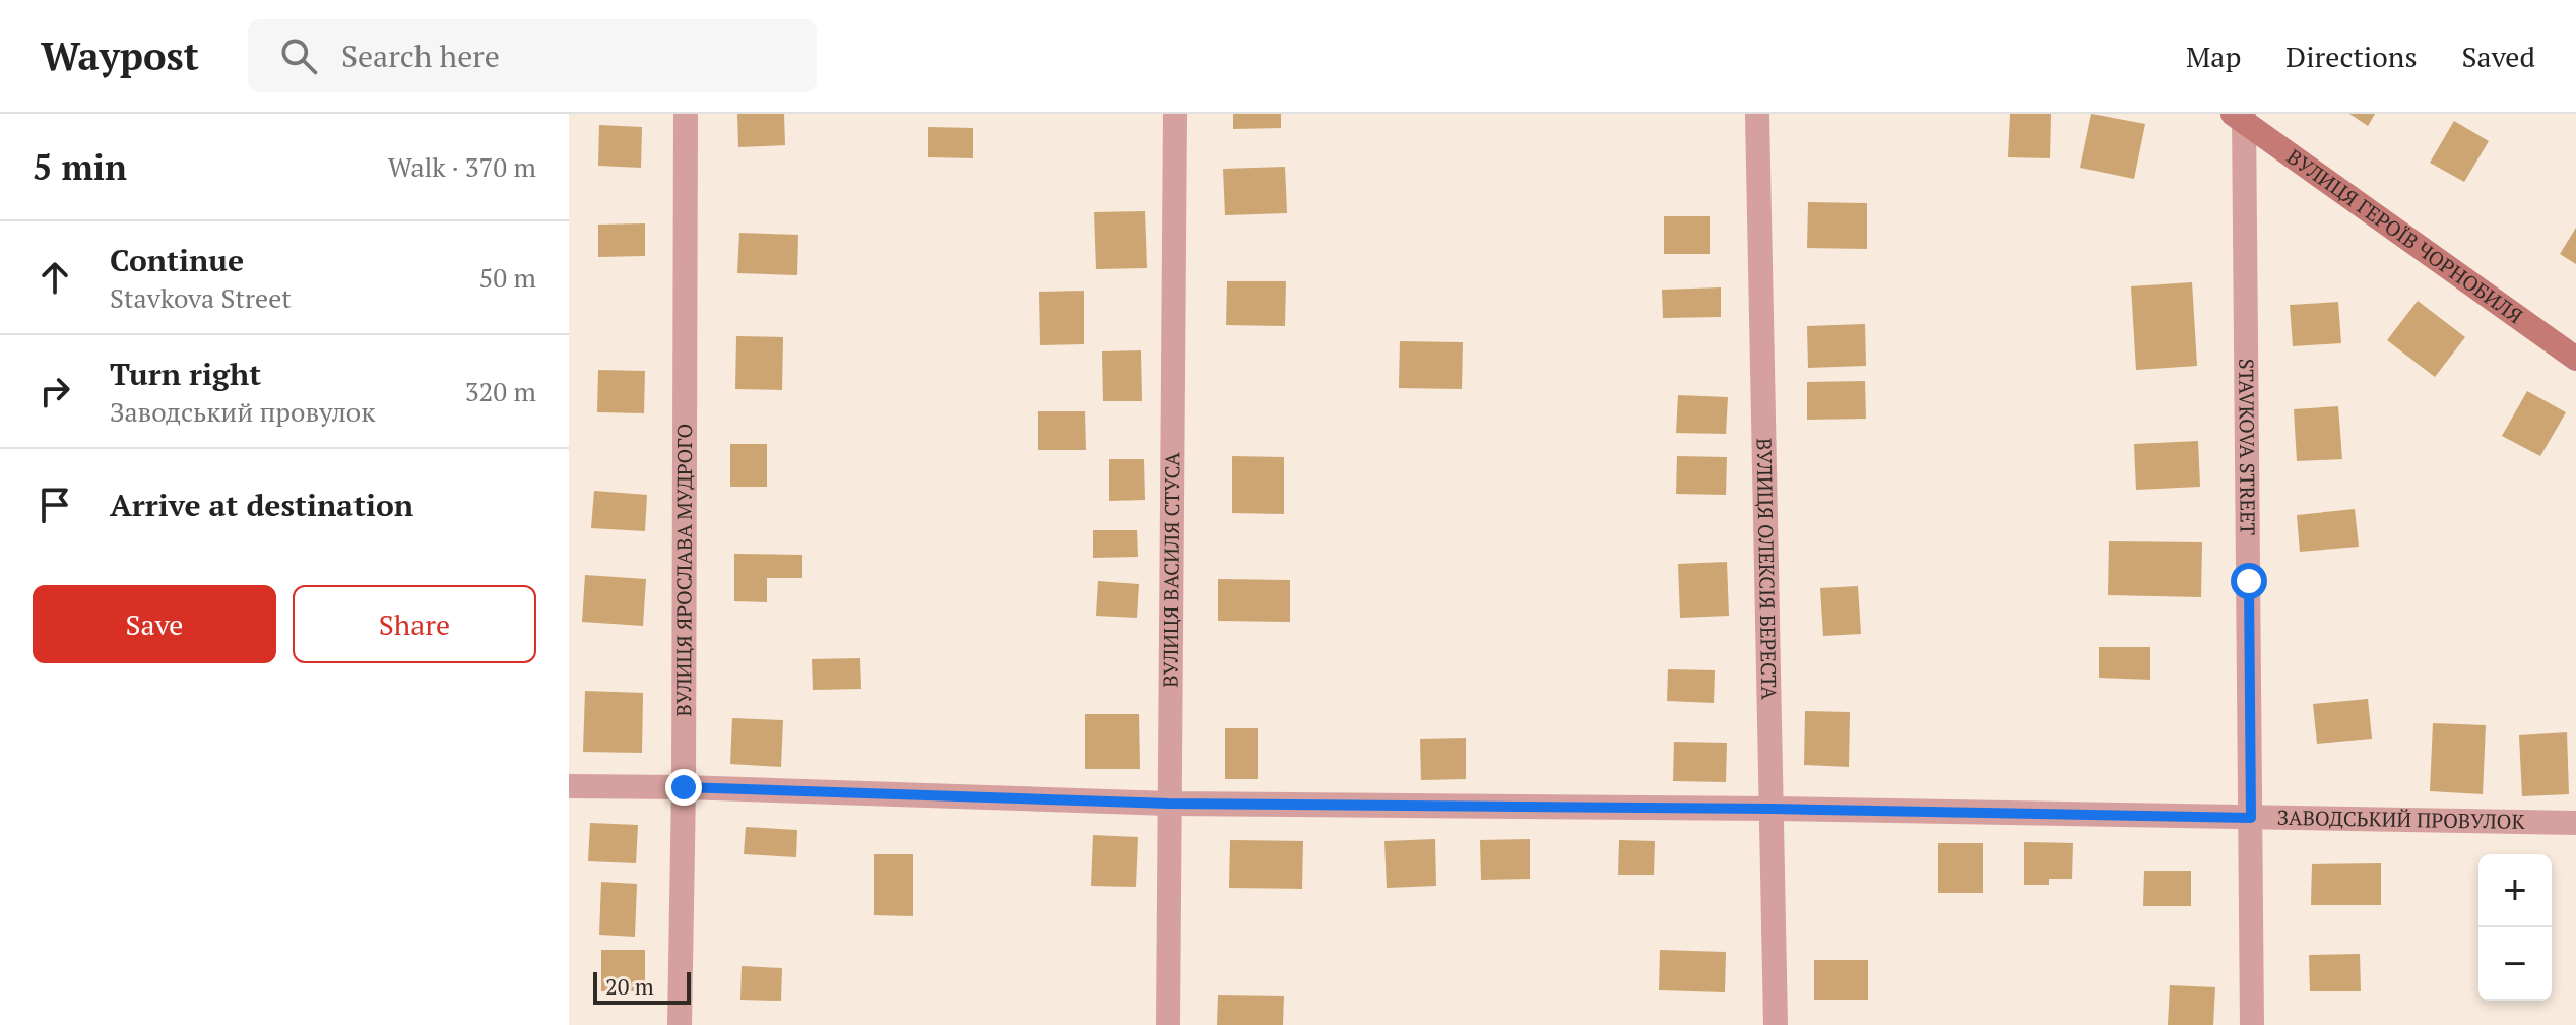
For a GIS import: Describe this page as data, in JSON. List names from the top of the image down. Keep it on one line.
{"streets":{"street":["ВУЛИЦЯ ГЕРОЇВ ЧОРНОБИЛЯ","STAVKOVA STREET","ВУЛИЦЯ ВАСИЛЯ СТУСА","ВУЛИЦЯ ОЛЕКСІЯ БЕРЕСТА","ВУЛИЦЯ ЯРОСЛАВА МУДРОГО","ЗАВОДСЬКИЙ ПРОВУЛОК"]},"crossings":[["ВУЛИЦЯ ГЕРОЇВ ЧОРНОБИЛЯ","STAVKOVA STREET"],["STAVKOVA STREET","ЗАВОДСЬКИЙ ПРОВУЛОК"],["ВУЛИЦЯ ВАСИЛЯ СТУСА","ЗАВОДСЬКИЙ ПРОВУЛОК"],["ВУЛИЦЯ ОЛЕКСІЯ БЕРЕСТА","ЗАВОДСЬКИЙ ПРОВУЛОК"],["ВУЛИЦЯ ЯРОСЛАВА МУДРОГО","ЗАВОДСЬКИЙ ПРОВУЛОК"]],"scale_bar":"20 m","page":{"header":"Waypost","search":"Search here","nav":["Map","Directions","Saved"],"heading":["5 min","Walk · 370 m"],"list":[["Continue","Stavkova Street","50 m"],["Turn right","Заводський провулок","320 m"],"Arrive at destination"],"buttons":["Save","Share"],"map_buttons":["+","−"],"scale":"20 m"}}
